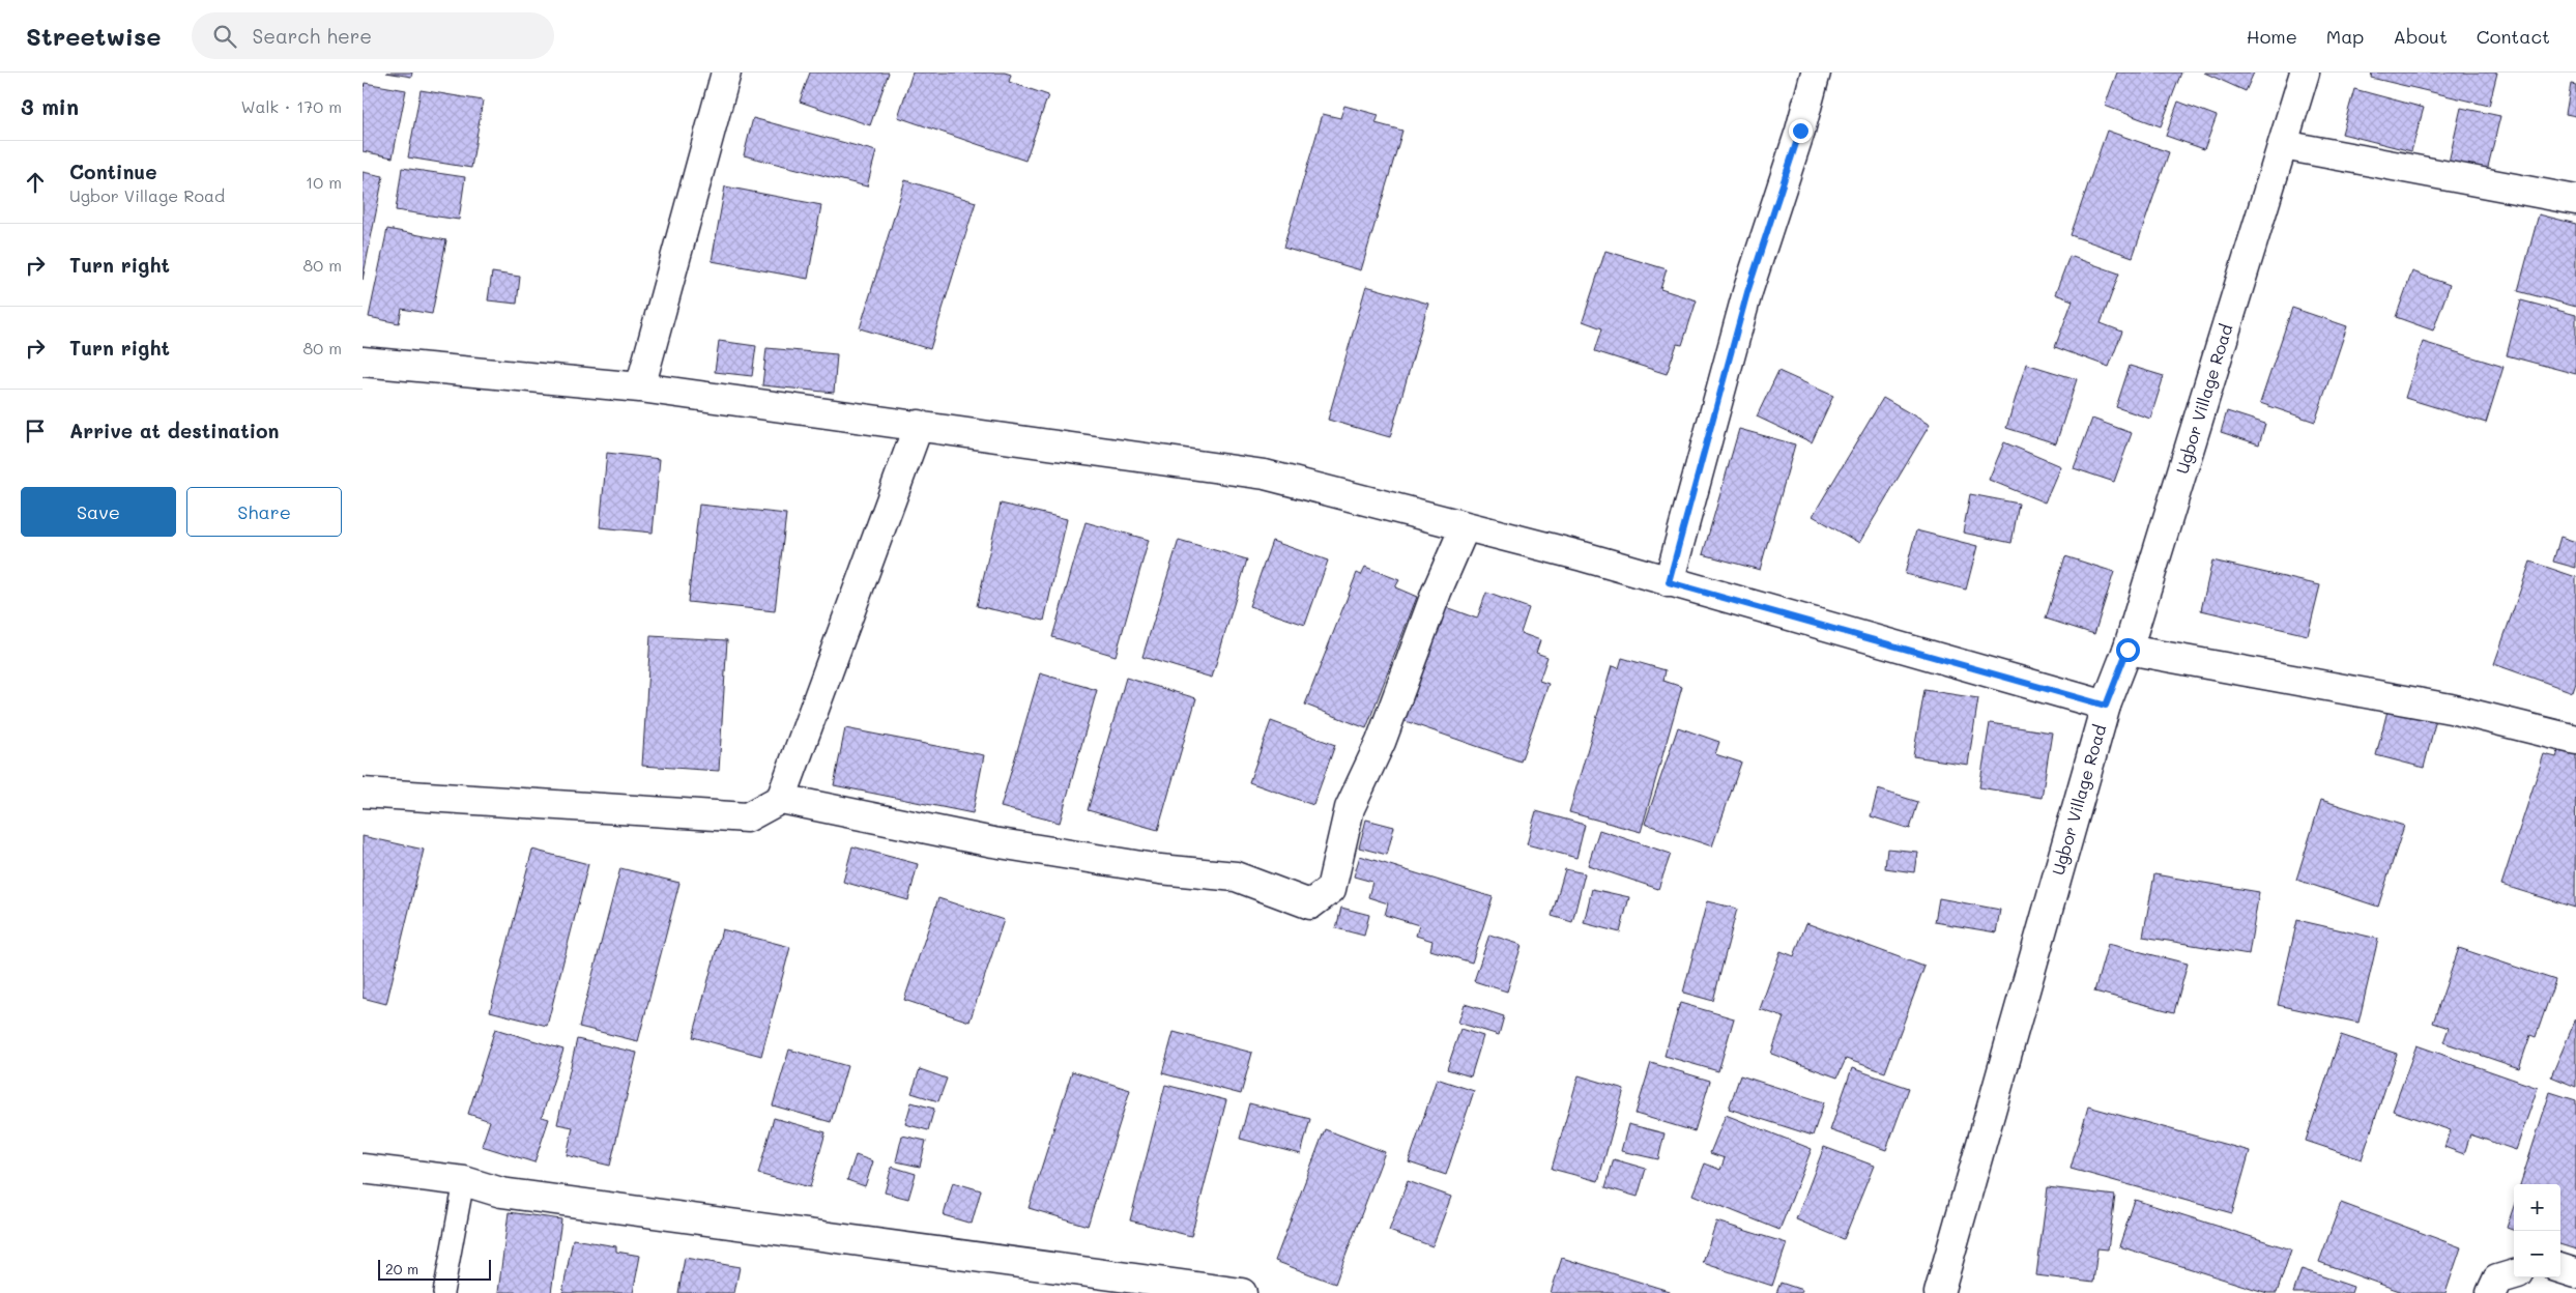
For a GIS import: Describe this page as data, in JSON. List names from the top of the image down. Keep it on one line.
{"streets":{"street":["Ugbor Village Road"]},"scale_bar":"20 m","page":{"header":"Streetwise","search":"Search here","nav":["Home","Map","About","Contact"],"heading":["3 min","Walk · 170 m"],"list":[["Continue","Ugbor Village Road","10 m"],["Turn right","80 m"],["Turn right","80 m"],"Arrive at destination"],"buttons":["Save","Share"],"map_buttons":["+","−"],"scale":"20 m"}}
